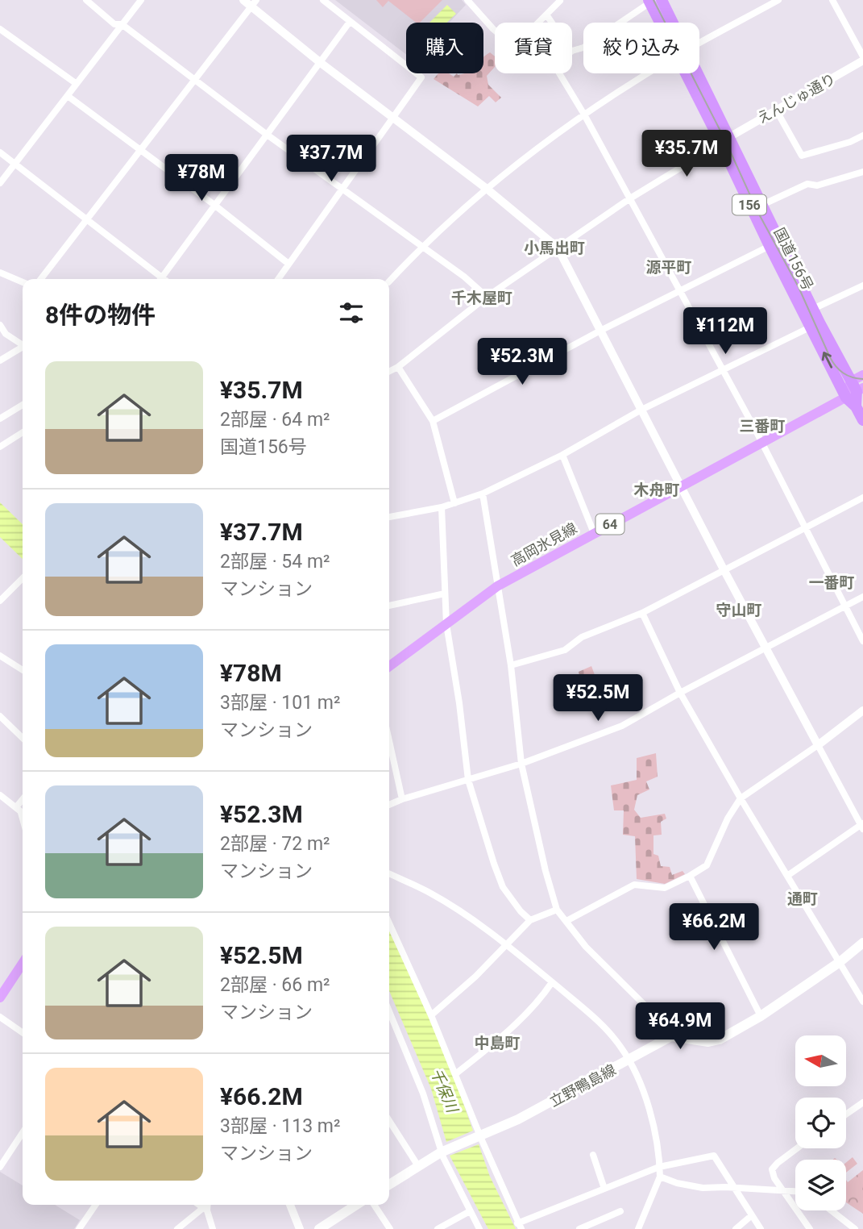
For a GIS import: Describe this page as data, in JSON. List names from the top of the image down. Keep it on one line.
{"streets":{"highway":["156","国道156号"],"main road":["64","高岡氷見線","立野鴨島線"],"street":["えんじゅ通り"]},"crossings":[["えんじゅ通り","国道156号"],["国道156号","高岡氷見線"]],"districts":["小馬出町","源平町","千木屋町","三番町","木舟町","一番町","守山町","通町","中島町"],"water":["千保川"],"north":"left","page":{"chip":["購入","賃貸","絞り込み"],"price":["¥35.7M","¥37.7M","¥78M","¥112M","¥52.3M","¥52.5M","¥66.2M","¥64.9M"],"heading":"8件の物件","list":[{"name":"¥35.7M","note":"2部屋 · 64 m² · 国道156号"},{"name":"¥37.7M","note":"2部屋 · 54 m² · マンション"},{"name":"¥78M","note":"3部屋 · 101 m² · マンション"},{"name":"¥52.3M","note":"2部屋 · 72 m² · マンション"},{"name":"¥52.5M","note":"2部屋 · 66 m² · マンション"},{"name":"¥66.2M","note":"3部屋 · 113 m² · マンション"}]}}
